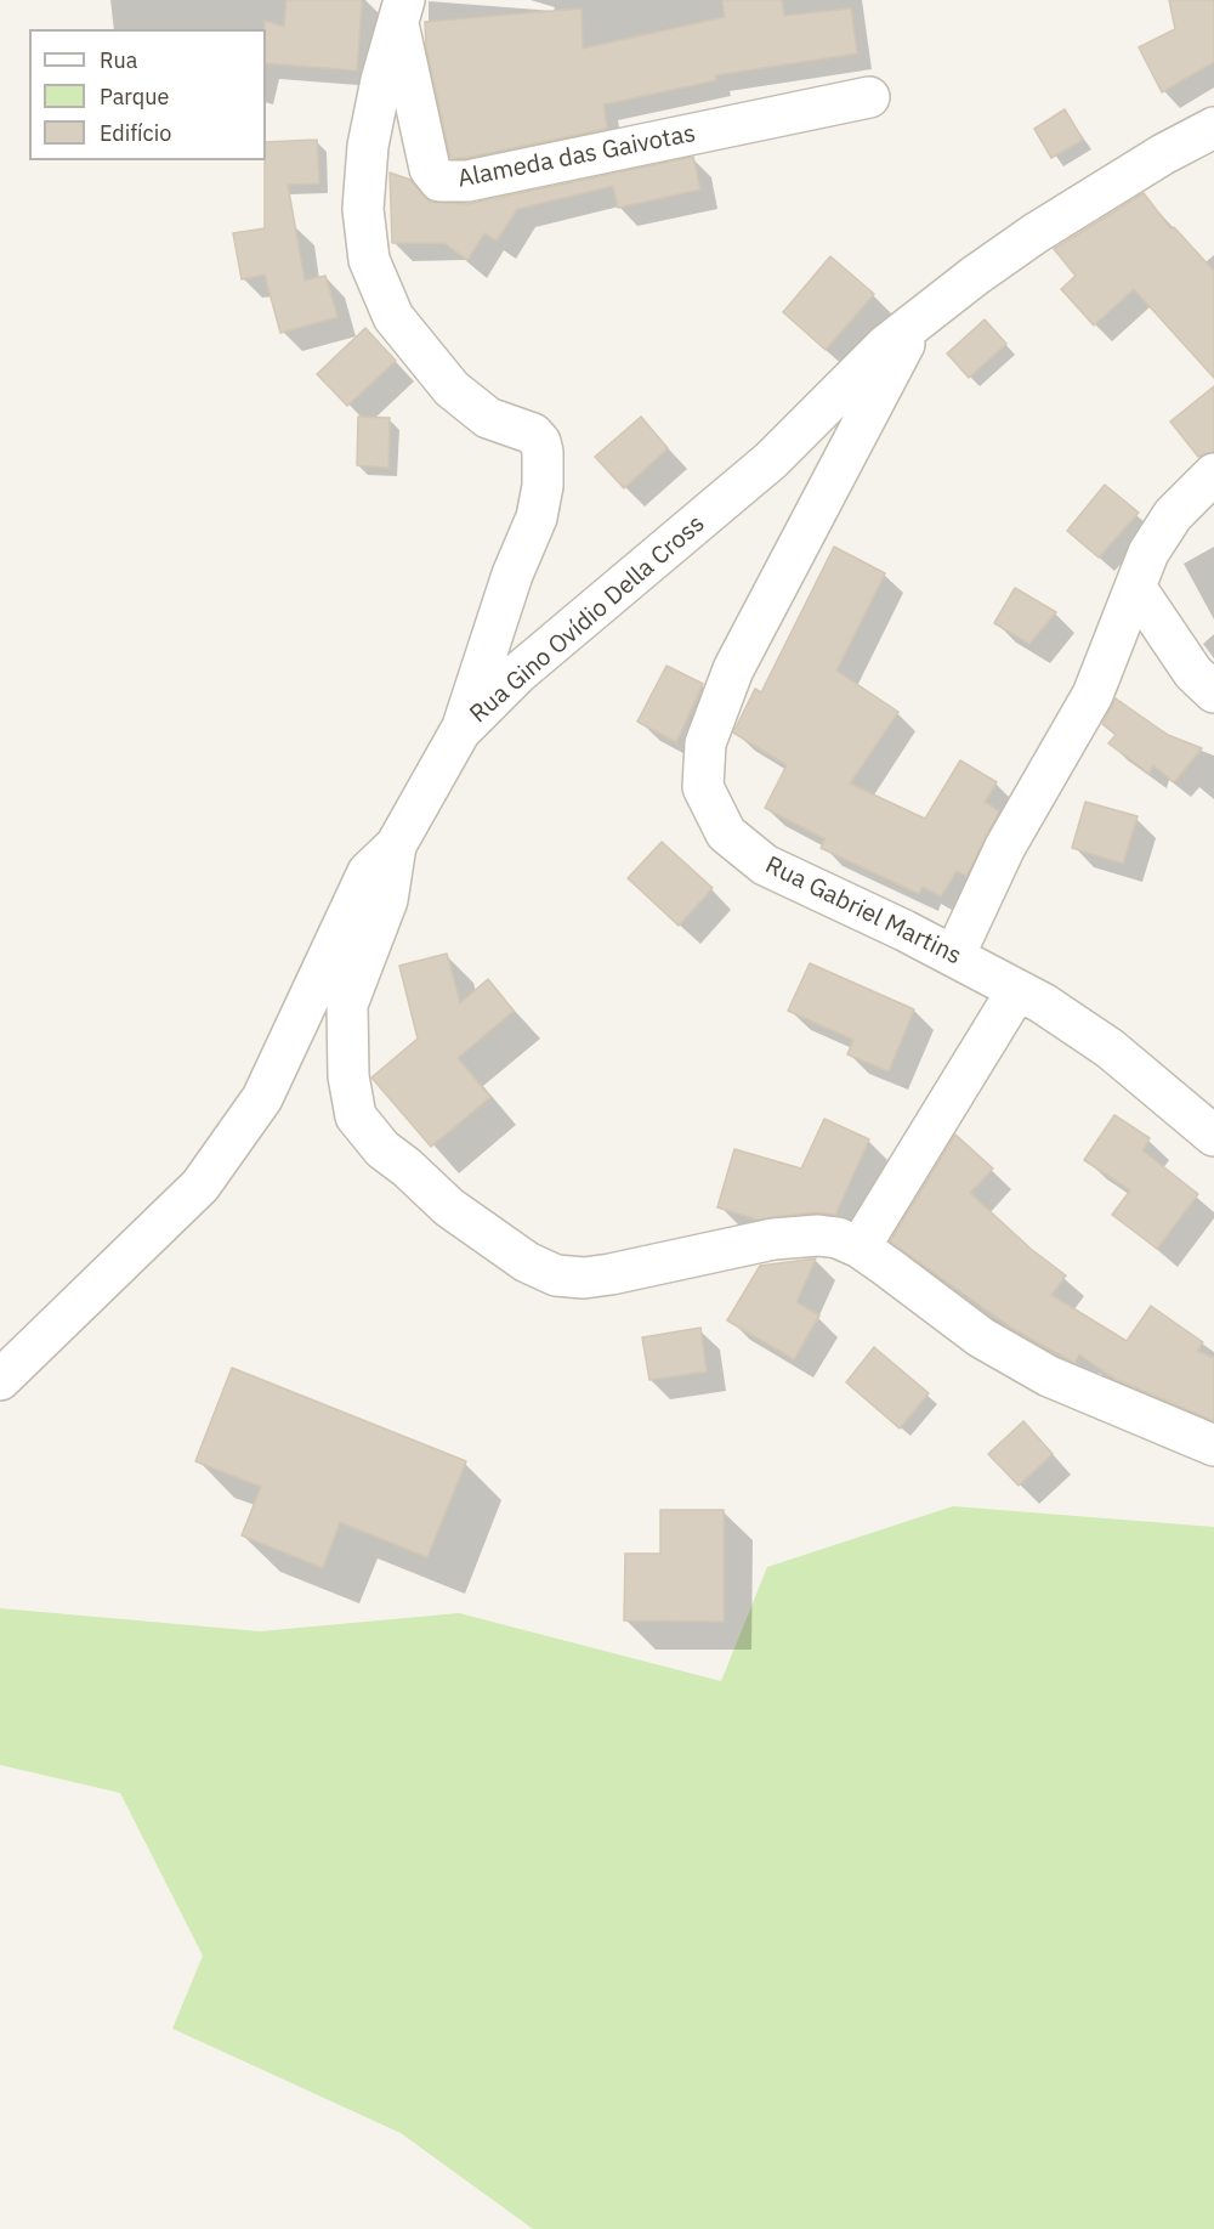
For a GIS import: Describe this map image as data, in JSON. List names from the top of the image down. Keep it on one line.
{"streets":{"street":["Alameda das Gaivotas","Rua Gino Ovídio Della Cross","Rua Gabriel Martins"]},"crossings":[["Rua Gino Ovídio Della Cross","Rua Gabriel Martins"]],"legend":["Rua","Parque","Edifício"]}
